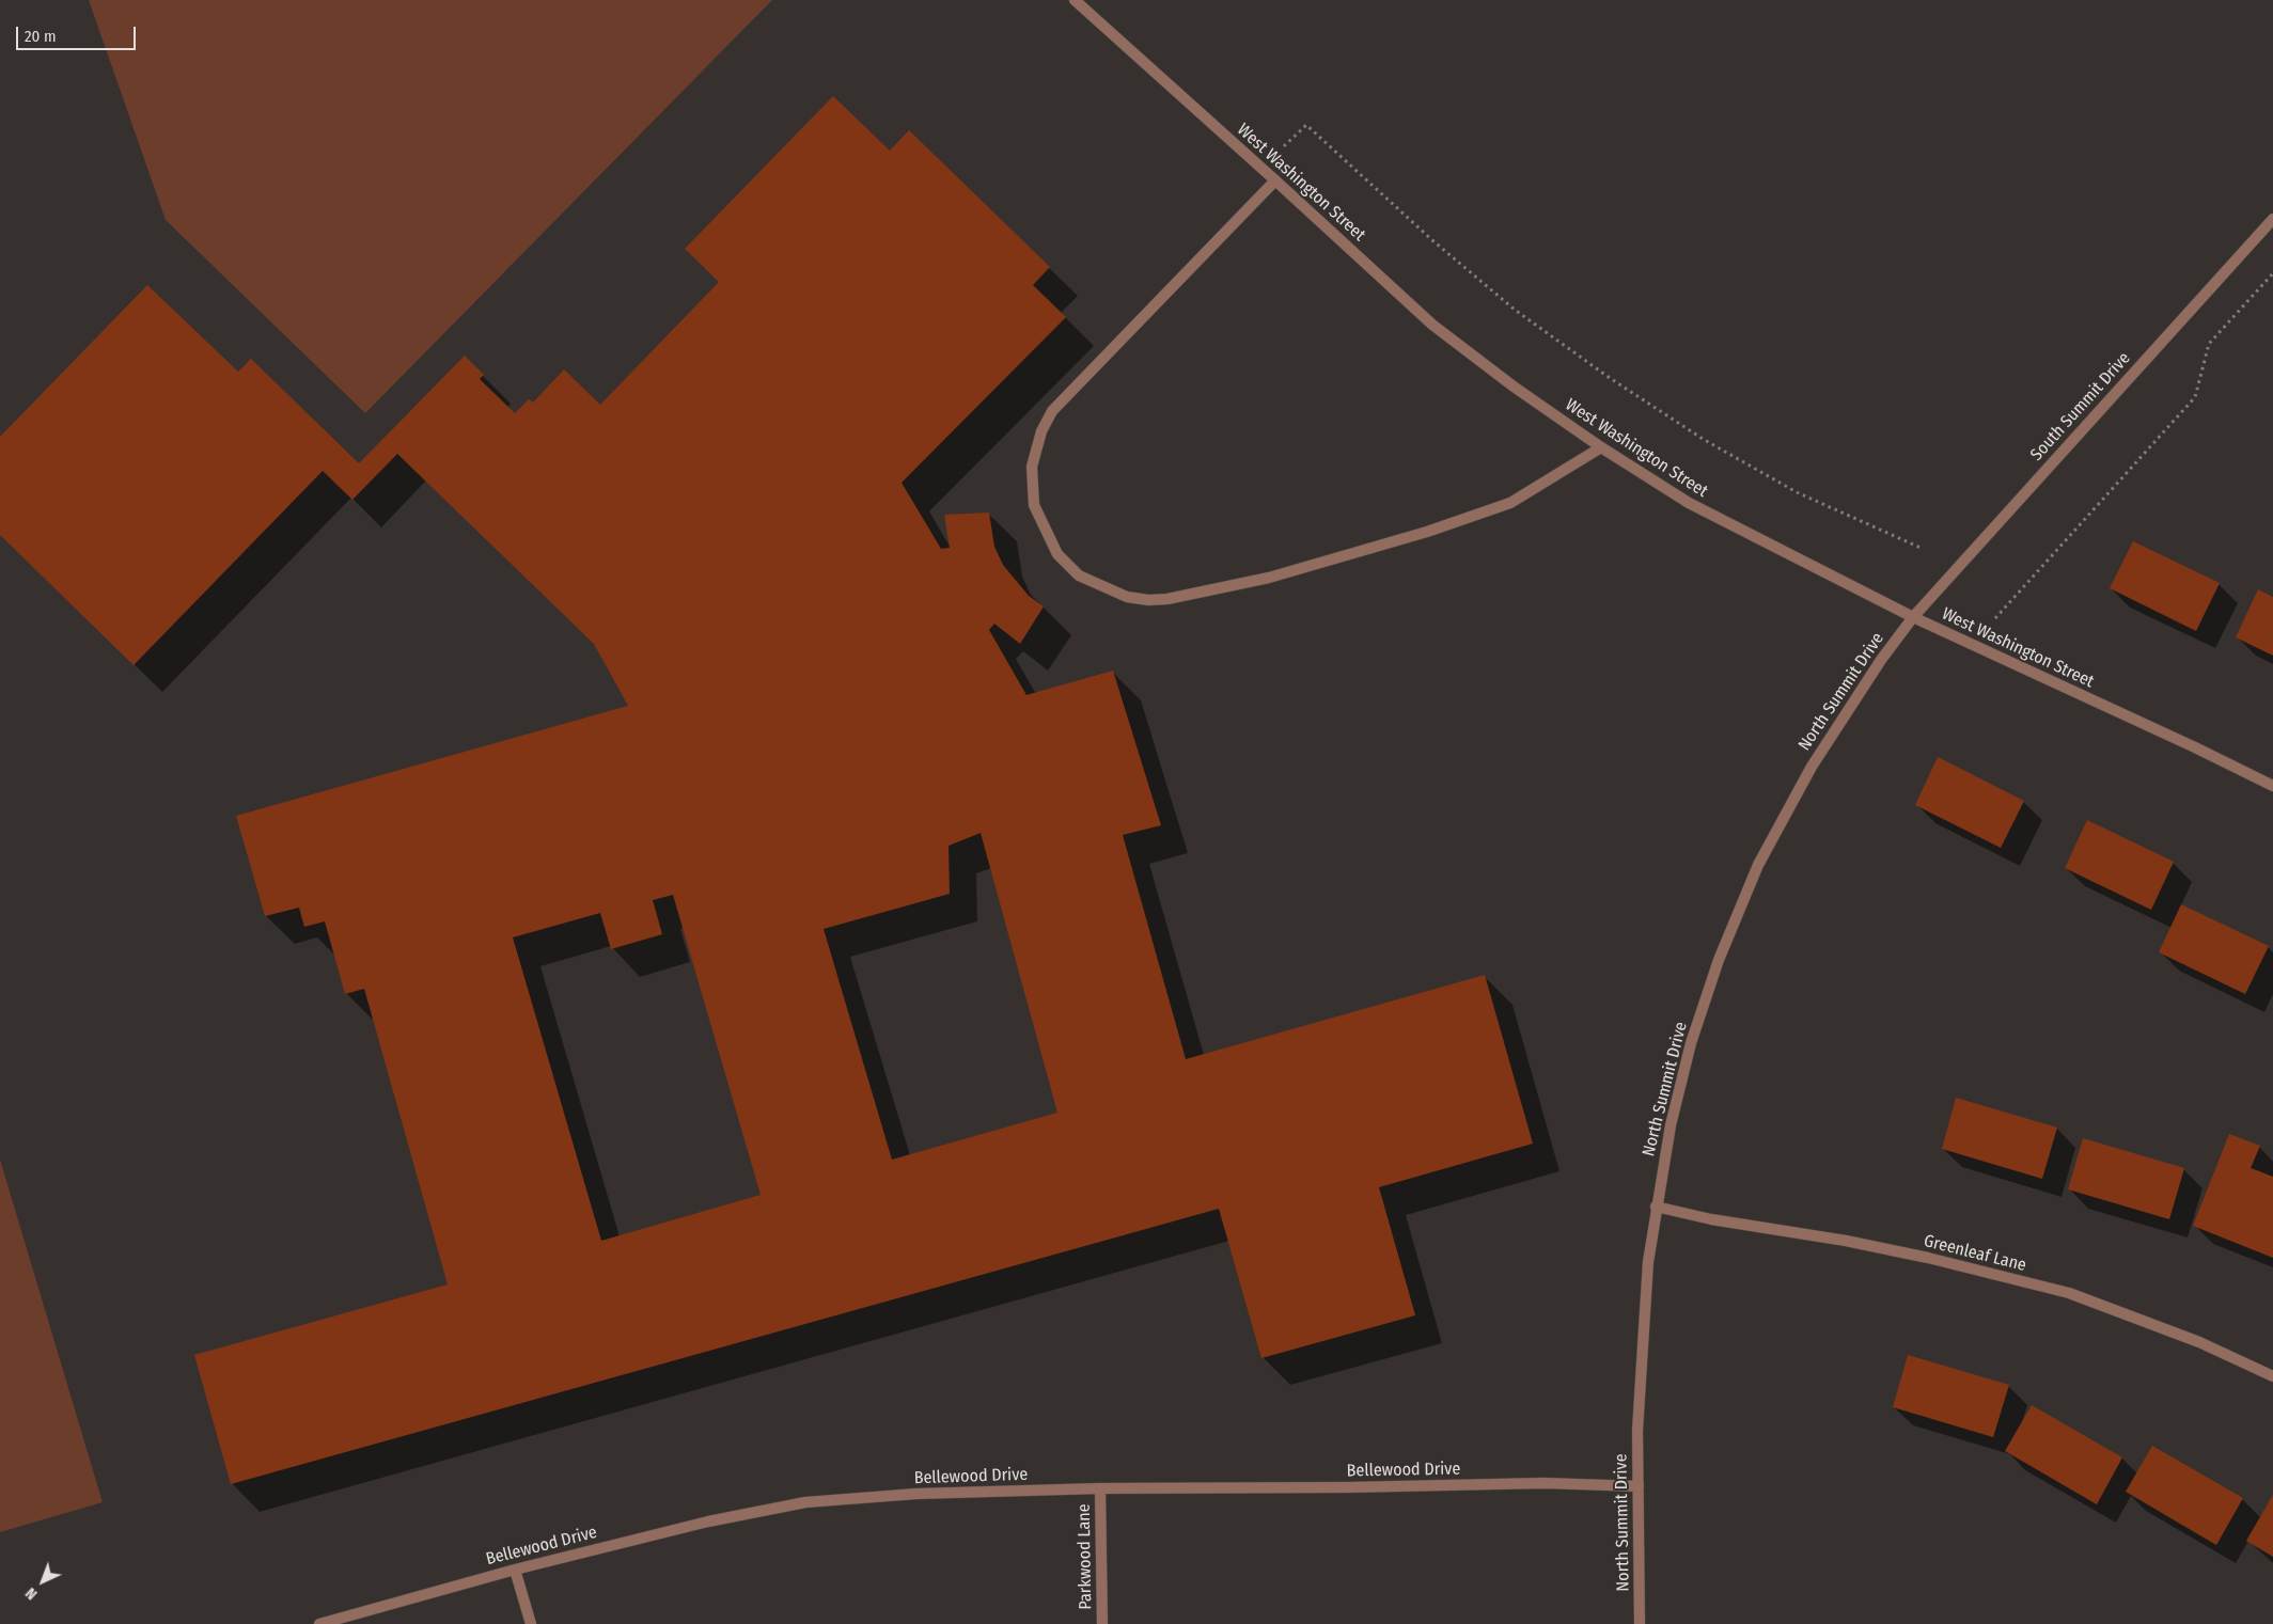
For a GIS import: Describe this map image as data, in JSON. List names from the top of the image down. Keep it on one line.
{"streets":{"street":["West Washington Street","South Summit Drive","North Summit Drive","Greenleaf Lane","Bellewood Drive","Parkwood Lane"]},"crossings":[["West Washington Street","South Summit Drive"],["West Washington Street","North Summit Drive"],["South Summit Drive","North Summit Drive"],["North Summit Drive","Greenleaf Lane"],["North Summit Drive","Bellewood Drive"],["Bellewood Drive","Parkwood Lane"]],"scale_bar":"20 m","north":"bottom left"}
